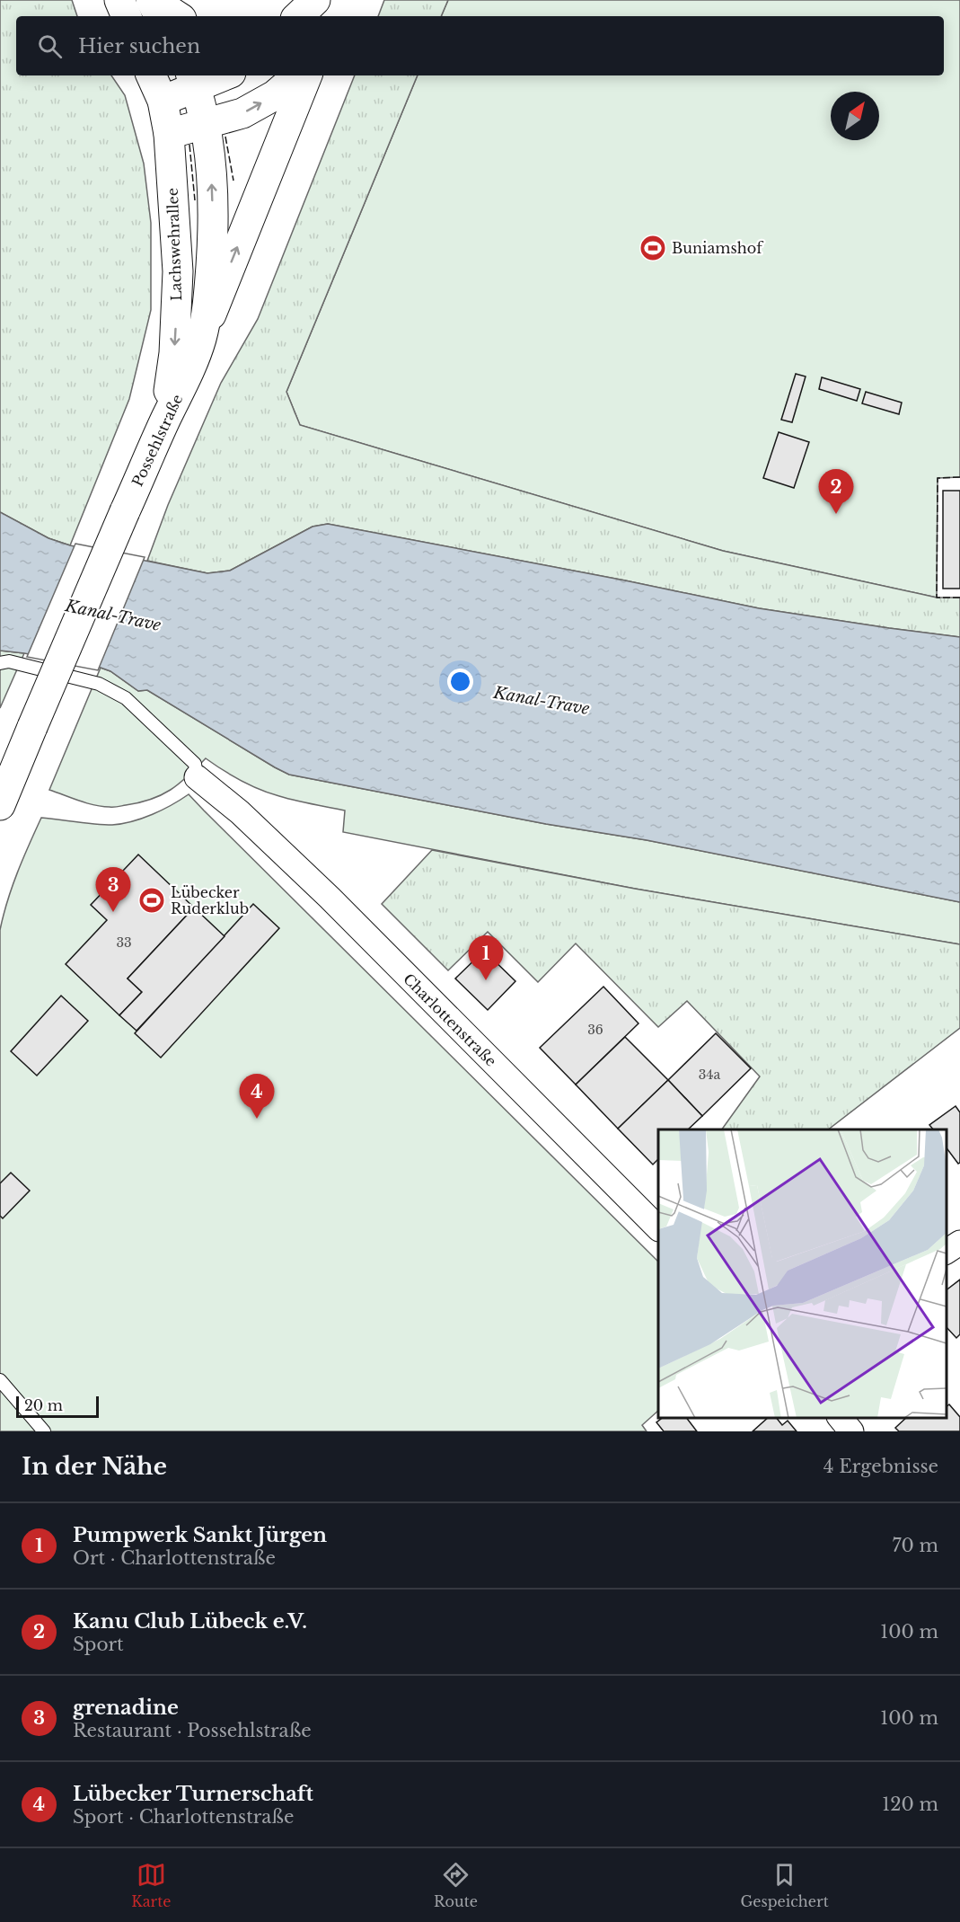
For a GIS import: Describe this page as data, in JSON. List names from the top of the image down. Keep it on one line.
{"streets":{"main road":["Lachswehrallee","Possehlstraße"],"street":["Charlottenstraße"]},"crossings":[["Lachswehrallee","Possehlstraße"]],"water":["Kanal-Trave"],"places":{"sports":["Buniamshof","Lübecker Ruderklub"]},"house_numbers":["33","36","34a"],"scale_bar":"20 m","north":"top right","page":{"search":"Hier suchen","pins":["2","3","1","4"],"scale":"20 m","heading":["In der Nähe","4 Ergebnisse"],"list":[{"mark":"1","name":"Pumpwerk Sankt Jürgen","note":"Ort · Charlottenstraße","value":"70 m"},{"mark":"2","name":"Kanu Club Lübeck e.V.","note":"Sport","value":"100 m"},{"mark":"3","name":"grenadine","note":"Restaurant · Possehlstraße","value":"100 m"},{"mark":"4","name":"Lübecker Turnerschaft","note":"Sport · Charlottenstraße","value":"120 m"}],"nav":["Karte","Route","Gespeichert"]}}
